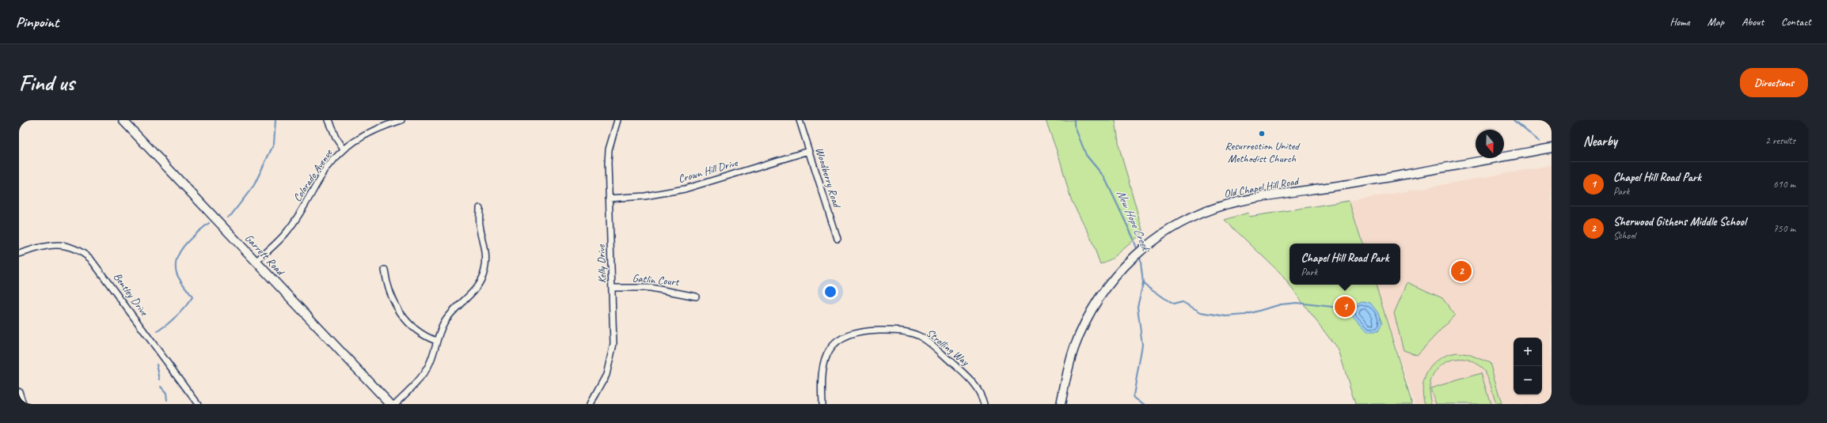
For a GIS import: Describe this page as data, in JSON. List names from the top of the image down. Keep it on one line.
{"streets":{"main road":["Old Chapel Hill Road","Garrett Road"],"street":["Crown Hill Drive","Colorado Avenue","Woodberry Road","Kelly Drive","Gatlin Court","Bentley Drive","Strolling Way"]},"crossings":[["Crown Hill Drive","Woodberry Road"],["Crown Hill Drive","Kelly Drive"],["Colorado Avenue","Garrett Road"],["Kelly Drive","Gatlin Court"]],"water":["New Hope Creek"],"places":["Resurrection United Methodist Church"],"north":"bottom","page":{"header":"Pinpoint","nav":["Home","Map","About","Contact"],"buttons":"Directions","title":"Find us","heading":["Nearby","2 results"],"list":[{"mark":"1","name":"Chapel Hill Road Park","note":"Park","value":"610 m"},{"mark":"2","name":"Sherwood Githens Middle School","note":"School","value":"750 m"}],"popup":["Chapel Hill Road Park","Park"],"pins":["2","1"],"map_buttons":["+","−"]}}
